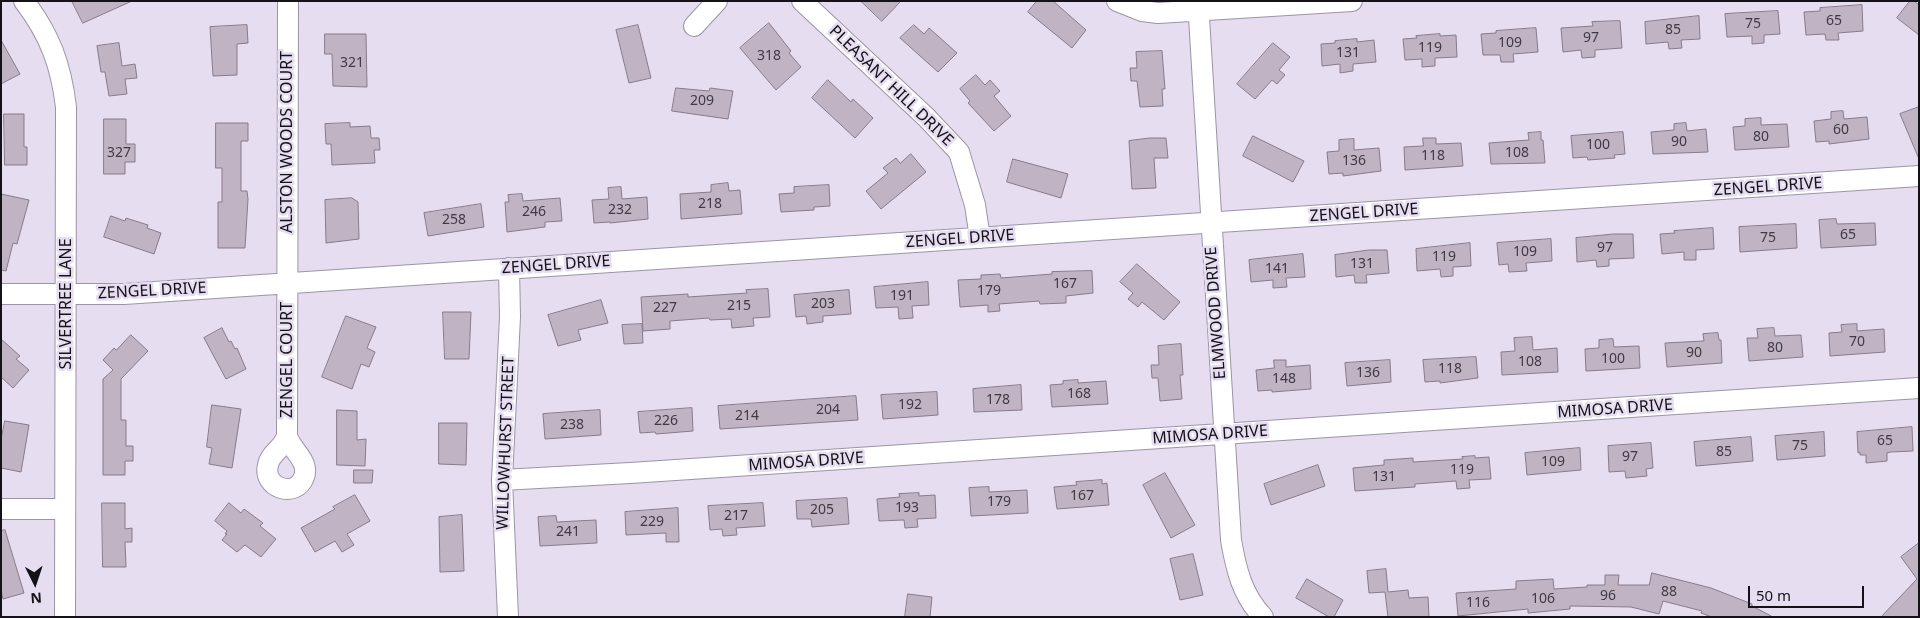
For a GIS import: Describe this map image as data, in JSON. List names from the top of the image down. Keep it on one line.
{"streets":{"street":["PLEASANT HILL DRIVE","ALSTON WOODS COURT","ZENGEL DRIVE","SILVERTREE LANE","ELMWOOD DRIVE","ZENGEL COURT","MIMOSA DRIVE","WILLOWHURST STREET"]},"crossings":[["PLEASANT HILL DRIVE","ZENGEL DRIVE"],["ALSTON WOODS COURT","ZENGEL DRIVE"],["ALSTON WOODS COURT","ZENGEL COURT"],["ZENGEL DRIVE","SILVERTREE LANE"],["ZENGEL DRIVE","ELMWOOD DRIVE"],["ZENGEL DRIVE","ZENGEL COURT"],["ZENGEL DRIVE","WILLOWHURST STREET"],["ELMWOOD DRIVE","MIMOSA DRIVE"],["MIMOSA DRIVE","WILLOWHURST STREET"]],"house_numbers":["65","75","85","97","109","119","131","318","321","209","60","80","90","100","327","108","118","136","218","232","246","258","65","75","97","109","119","131","141","167","179","191","203","215","227","70","80","90","100","108","118","136","148","168","178","192","204","214","226","238","65","75","85","97","109","119","131","167","179","193","205","217","229","241","88","96","106","116"],"scale_bar":"50 m","north":"bottom"}
